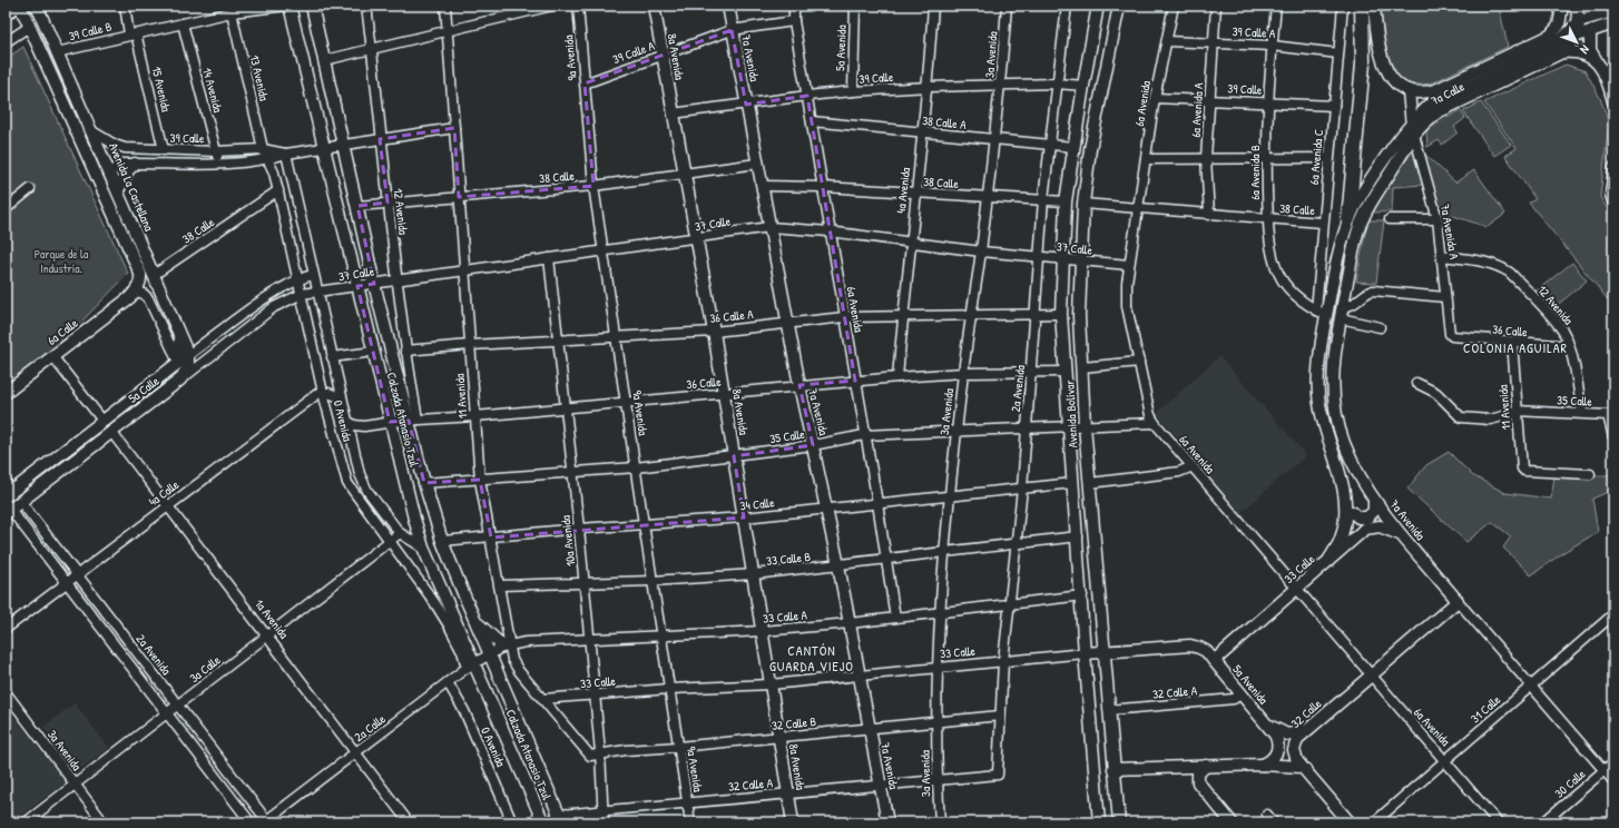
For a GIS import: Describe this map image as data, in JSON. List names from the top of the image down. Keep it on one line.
{"streets":{"main road":["5a Avenida","8a Avenida","7a Avenida","7a Calle","Avenida La Castellana","6a Calle","5a Calle","Avenida Bolívar","Calzada Atanasio Tzul","33 Calle","32 Calle"],"street":["39 Calle B","39 Calle A","3a Avenida","9a Avenida","13 Avenida","39 Calle","15 Avenida","14 Avenida","6a Avenida","6a Avenida A","38 Calle A","6a Avenida C","6a Avenida B","38 Calle","4a Avenida","12 Avenida","37 Calle","7a Avenida A","36 Calle A","36 Calle","2a Avenida","11 Avenida","35 Calle","0 Avenida","4a Calle","34 Calle","10a Avenida","33 Calle B","33 Calle A","1a Avenida","3a Calle","32 Calle A","31 Calle","32 Calle B","2a Calle","30 Calle"]},"crossings":[["39 Calle B","13 Avenida"],["39 Calle B","15 Avenida"],["39 Calle B","14 Avenida"],["39 Calle B","Avenida La Castellana"],["39 Calle B","Calzada Atanasio Tzul"],["39 Calle A","8a Avenida"],["39 Calle A","9a Avenida"],["39 Calle A","7a Avenida"],["39 Calle A","6a Avenida"],["39 Calle A","6a Avenida A"],["39 Calle A","6a Avenida C"],["39 Calle A","6a Avenida B"],["5a Avenida","39 Calle"],["5a Avenida","33 Calle"],["5a Avenida","32 Calle A"],["5a Avenida","32 Calle"],["3a Avenida","39 Calle"],["3a Avenida","38 Calle A"],["3a Avenida","38 Calle"],["3a Avenida","37 Calle"],["3a Avenida","36 Calle A"],["3a Avenida","36 Calle"],["3a Avenida","35 Calle"],["3a Avenida","34 Calle"],["3a Avenida","33 Calle B"],["3a Avenida","33 Calle"],["3a Avenida","33 Calle A"],["3a Avenida","3a Calle"],["3a Avenida","32 Calle A"],["3a Avenida","32 Calle B"],["8a Avenida","39 Calle"],["8a Avenida","38 Calle"],["8a Avenida","37 Calle"],["8a Avenida","36 Calle A"],["8a Avenida","36 Calle"],["8a Avenida","35 Calle"],["8a Avenida","34 Calle"],["8a Avenida","33 Calle B"],["8a Avenida","33 Calle"],["8a Avenida","33 Calle A"],["8a Avenida","32 Calle A"],["8a Avenida","32 Calle B"],["9a Avenida","38 Calle"],["9a Avenida","37 Calle"],["9a Avenida","36 Calle A"],["9a Avenida","36 Calle"],["9a Avenida","35 Calle"],["9a Avenida","34 Calle"],["9a Avenida","33 Calle B"],["9a Avenida","33 Calle"],["9a Avenida","33 Calle A"],["9a Avenida","32 Calle A"],["9a Avenida","32 Calle B"],["7a Avenida","39 Calle"],["7a Avenida","7a Calle"],["7a Avenida","38 Calle"],["7a Avenida","37 Calle"],["7a Avenida","36 Calle A"],["7a Avenida","36 Calle"],["7a Avenida","35 Calle"],["7a Avenida","34 Calle"],["7a Avenida","33 Calle B"],["7a Avenida","33 Calle"],["7a Avenida","33 Calle A"],["7a Avenida","32 Calle A"],["7a Avenida","31 Calle"],["7a Avenida","32 Calle"],["7a Avenida","32 Calle B"],["7a Avenida","30 Calle"],["13 Avenida","39 Calle"],["13 Avenida","0 Avenida"],["39 Calle","15 Avenida"],["39 Calle","14 Avenida"],["39 Calle","6a Avenida"],["39 Calle","6a Avenida A"],["39 Calle","6a Avenida C"],["39 Calle","6a Avenida B"],["39 Calle","Avenida La Castellana"],["39 Calle","4a Avenida"],["39 Calle","12 Avenida"],["39 Calle","2a Avenida"],["39 Calle","11 Avenida"],["39 Calle","Avenida Bolívar"],["39 Calle","Calzada Atanasio Tzul"],["39 Calle","0 Avenida"],["7a Calle","7a Avenida A"],["6a Avenida","38 Calle A"],["6a Avenida","38 Calle"],["6a Avenida","37 Calle"],["6a Avenida","36 Calle A"],["6a Avenida","36 Calle"],["6a Avenida","35 Calle"],["6a Avenida","34 Calle"],["6a Avenida","33 Calle B"],["6a Avenida","33 Calle"],["6a Avenida","33 Calle A"],["6a Avenida","31 Calle"],["6a Avenida","32 Calle"],["6a Avenida A","38 Calle"],["38 Calle A","4a Avenida"],["38 Calle A","2a Avenida"],["38 Calle A","Avenida Bolívar"],["6a Avenida C","6a Avenida B"],["6a Avenida C","38 Calle"],["6a Avenida B","38 Calle"],["38 Calle","Avenida La Castellana"],["38 Calle","4a Avenida"],["38 Calle","12 Avenida"],["38 Calle","2a Avenida"],["38 Calle","11 Avenida"],["38 Calle","Avenida Bolívar"],["38 Calle","Calzada Atanasio Tzul"],["38 Calle","0 Avenida"],["Avenida La Castellana","5a Calle"],["4a Avenida","37 Calle"],["4a Avenida","36 Calle A"],["4a Avenida","36 Calle"],["12 Avenida","37 Calle"],["12 Avenida","7a Avenida A"],["12 Avenida","36 Calle A"],["12 Avenida","36 Calle"],["12 Avenida","35 Calle"],["12 Avenida","Calzada Atanasio Tzul"],["37 Calle","2a Avenida"],["37 Calle","5a Calle"],["37 Calle","11 Avenida"],["37 Calle","Avenida Bolívar"],["37 Calle","Calzada Atanasio Tzul"],["37 Calle","0 Avenida"],["37 Calle","10a Avenida"],["7a Avenida A","36 Calle"],["36 Calle A","2a Avenida"],["36 Calle A","11 Avenida"],["36 Calle A","Avenida Bolívar"],["36 Calle A","10a Avenida"],["36 Calle","2a Avenida"],["36 Calle","11 Avenida"],["36 Calle","Avenida Bolívar"],["36 Calle","Calzada Atanasio Tzul"],["36 Calle","0 Avenida"],["36 Calle","10a Avenida"],["2a Avenida","5a Calle"],["2a Avenida","35 Calle"],["2a Avenida","4a Calle"],["2a Avenida","34 Calle"],["2a Avenida","33 Calle B"],["2a Avenida","33 Calle"],["2a Avenida","33 Calle A"],["2a Avenida","3a Calle"],["2a Avenida","32 Calle A"],["2a Avenida","32 Calle B"],["2a Avenida","2a Calle"],["5a Calle","0 Avenida"],["5a Calle","1a Avenida"],["11 Avenida","35 Calle"],["11 Avenida","34 Calle"],["11 Avenida","33 Calle B"],["11 Avenida","33 Calle"],["11 Avenida","33 Calle A"],["11 Avenida","32 Calle B"],["35 Calle","Avenida Bolívar"],["35 Calle","Calzada Atanasio Tzul"],["35 Calle","10a Avenida"],["Avenida Bolívar","34 Calle"],["Avenida Bolívar","33 Calle B"],["Avenida Bolívar","33 Calle"],["Avenida Bolívar","33 Calle A"],["Avenida Bolívar","32 Calle A"],["Calzada Atanasio Tzul","0 Avenida"],["Calzada Atanasio Tzul","34 Calle"],["Calzada Atanasio Tzul","33 Calle A"],["Calzada Atanasio Tzul","32 Calle A"],["Calzada Atanasio Tzul","2a Calle"],["0 Avenida","4a Calle"],["0 Avenida","3a Calle"],["0 Avenida","2a Calle"],["4a Calle","1a Avenida"],["34 Calle","10a Avenida"],["10a Avenida","33 Calle B"],["10a Avenida","33 Calle"],["10a Avenida","33 Calle A"],["10a Avenida","32 Calle A"],["10a Avenida","32 Calle B"],["33 Calle A","2a Calle"],["1a Avenida","3a Calle"],["1a Avenida","2a Calle"]],"districts":["COLONIA AGUILAR","CANTÓN GUARDA VIEJO"],"parks":["Parque de la Industria."],"north":"bottom right"}
